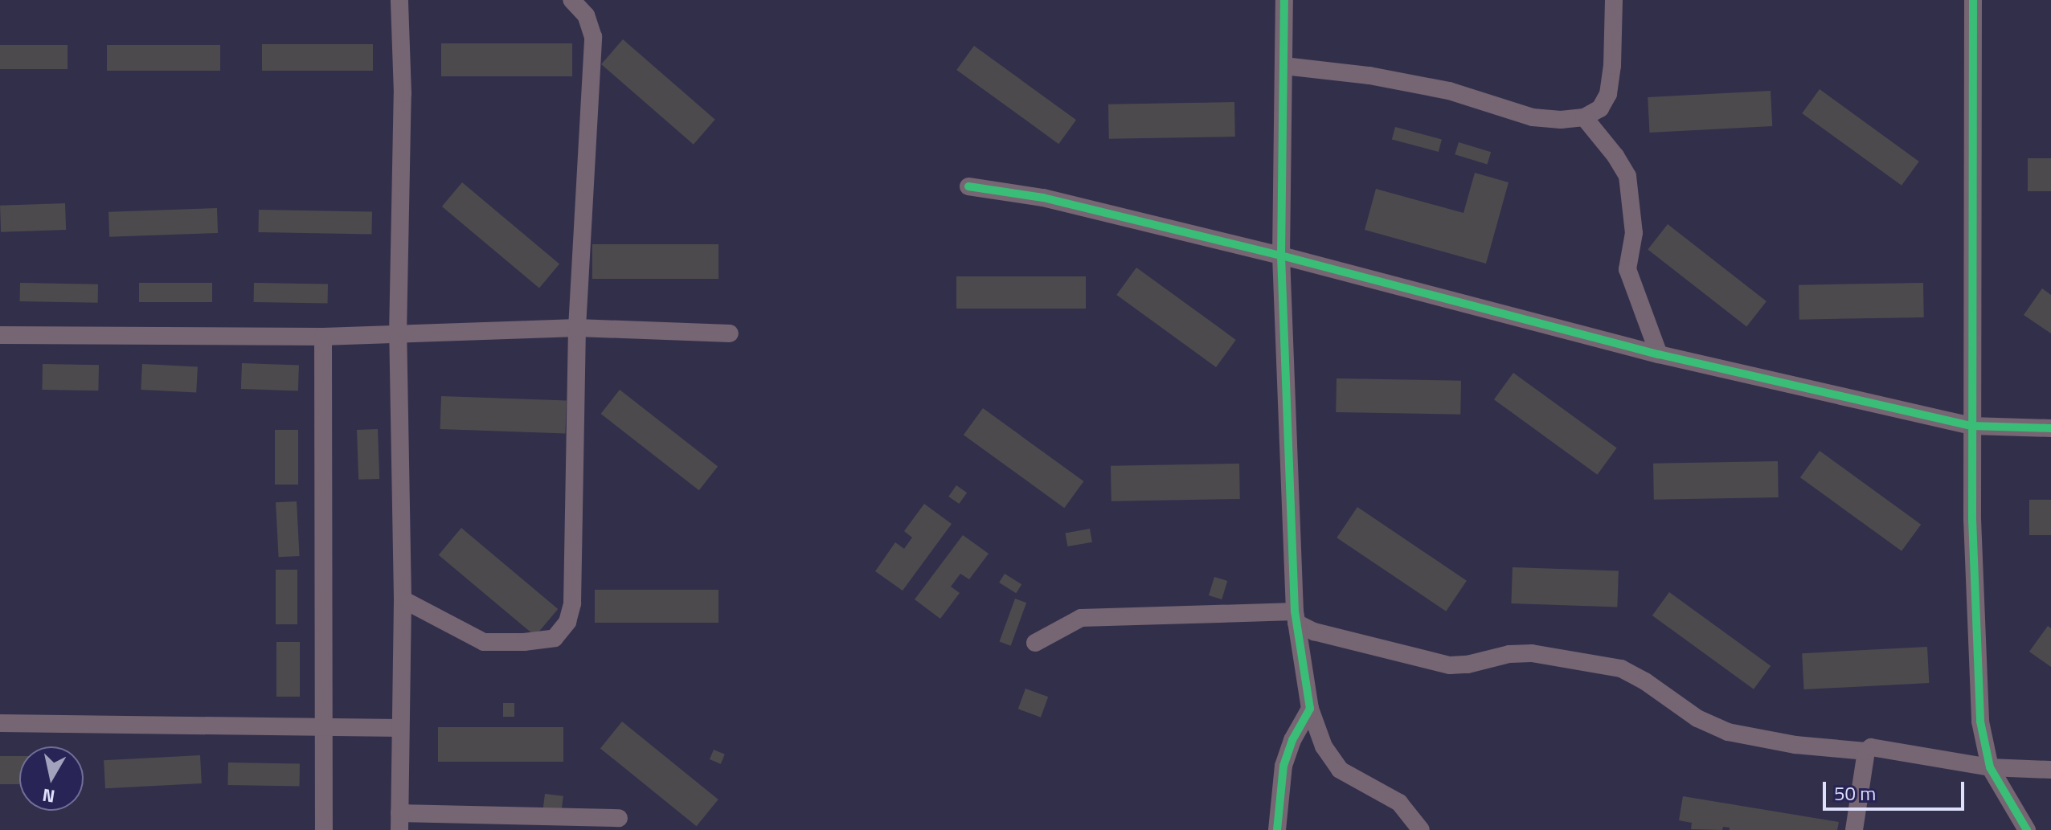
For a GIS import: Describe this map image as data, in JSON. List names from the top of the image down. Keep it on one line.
{"scale_bar":"50 m","north":"bottom"}
